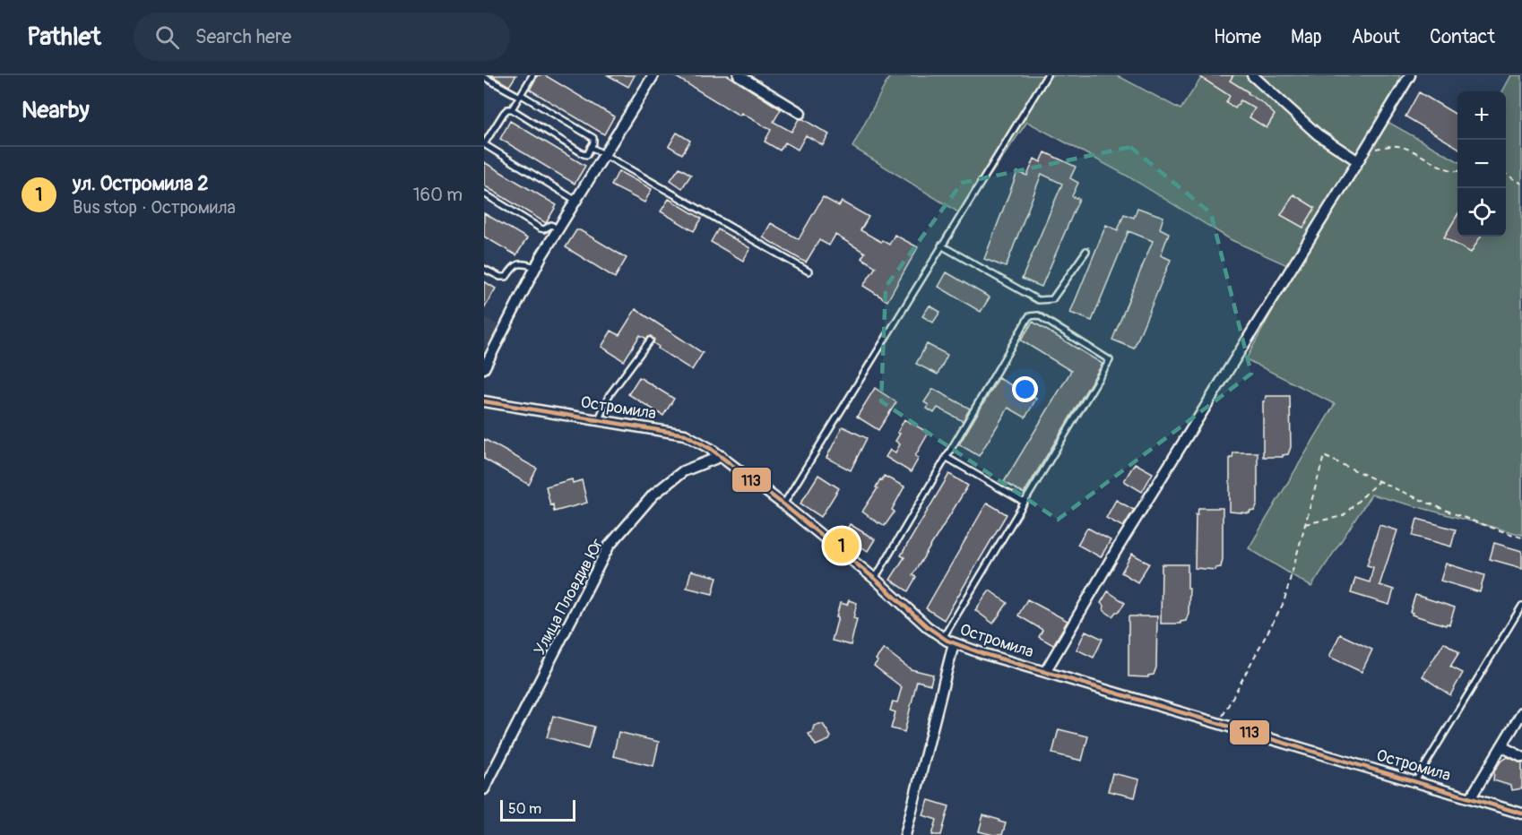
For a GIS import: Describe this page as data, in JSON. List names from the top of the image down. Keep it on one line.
{"streets":{"street":["Остромила","Улица Пловдив Юг"]},"crossings":[["Остромила","Улица Пловдив Юг"]],"lines":["transit line 113"],"scale_bar":"50 m","page":{"header":"Pathlet","search":"Search here","nav":["Home","Map","About","Contact"],"heading":"Nearby","map_buttons":["+","−"],"list":[{"mark":"1","name":"ул. Остромила 2","note":"Bus stop · Остромила","value":"160 m"}],"pins":"1","scale":"50 m"}}
